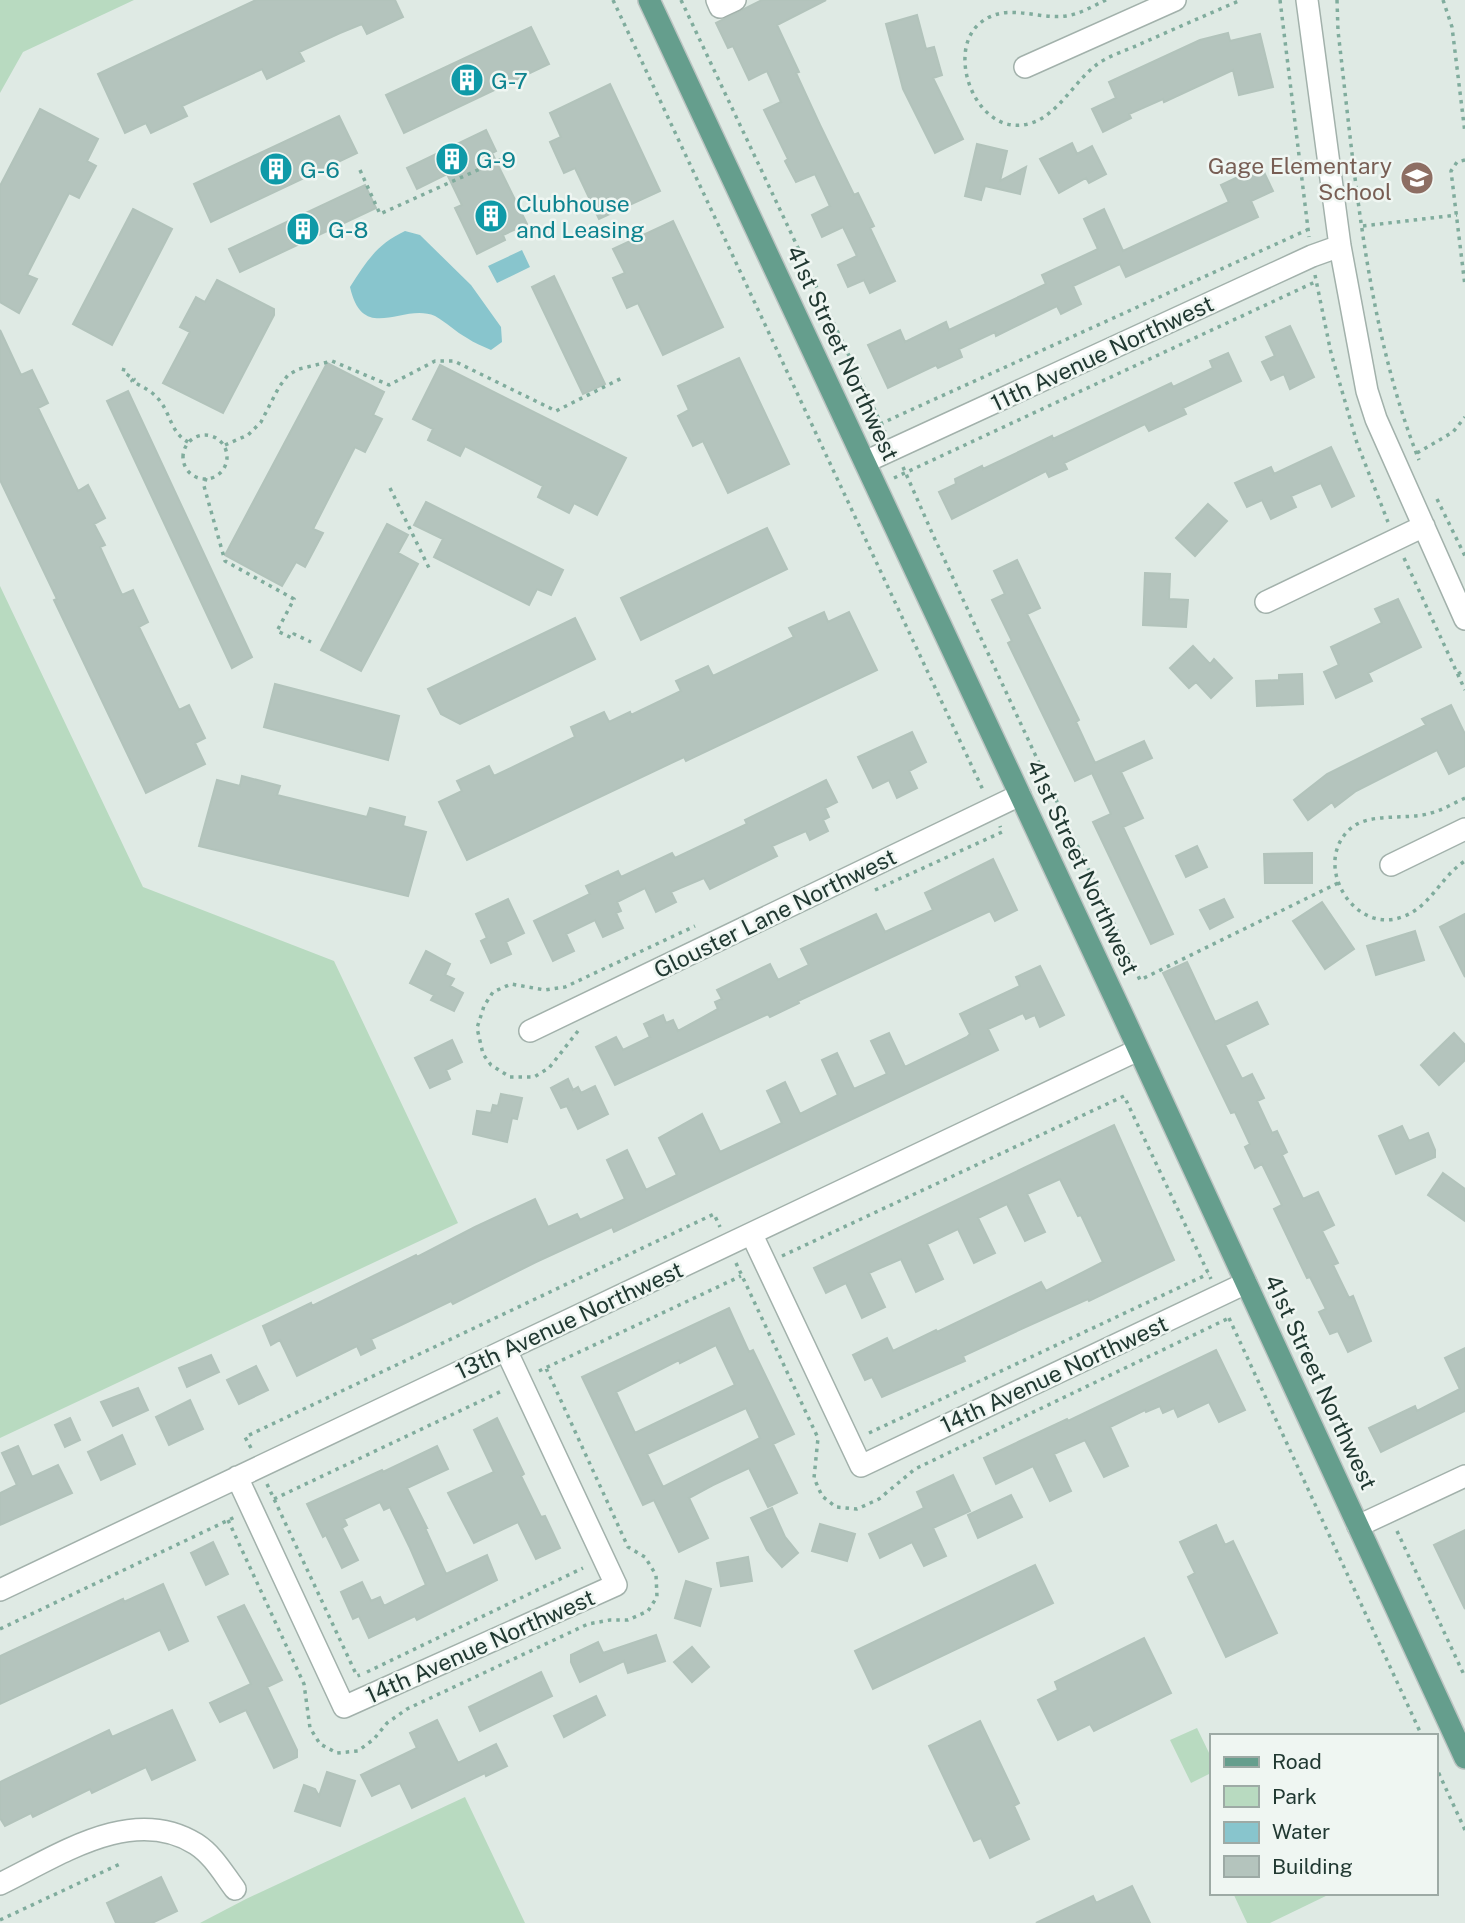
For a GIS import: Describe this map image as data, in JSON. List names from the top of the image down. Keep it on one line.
{"streets":{"main road":["41st Street Northwest"],"street":["11th Avenue Northwest","Glouster Lane Northwest","13th Avenue Northwest","14th Avenue Northwest"]},"crossings":[["41st Street Northwest","11th Avenue Northwest"],["41st Street Northwest","Glouster Lane Northwest"],["41st Street Northwest","13th Avenue Northwest"],["41st Street Northwest","14th Avenue Northwest"],["13th Avenue Northwest","14th Avenue Northwest"]],"places":{"building":["G-7","G-9","G-6","Clubhouse and Leasing","G-8"],"school or university":["Gage Elementary School"]},"legend":["Road","Park","Water","Building"]}
